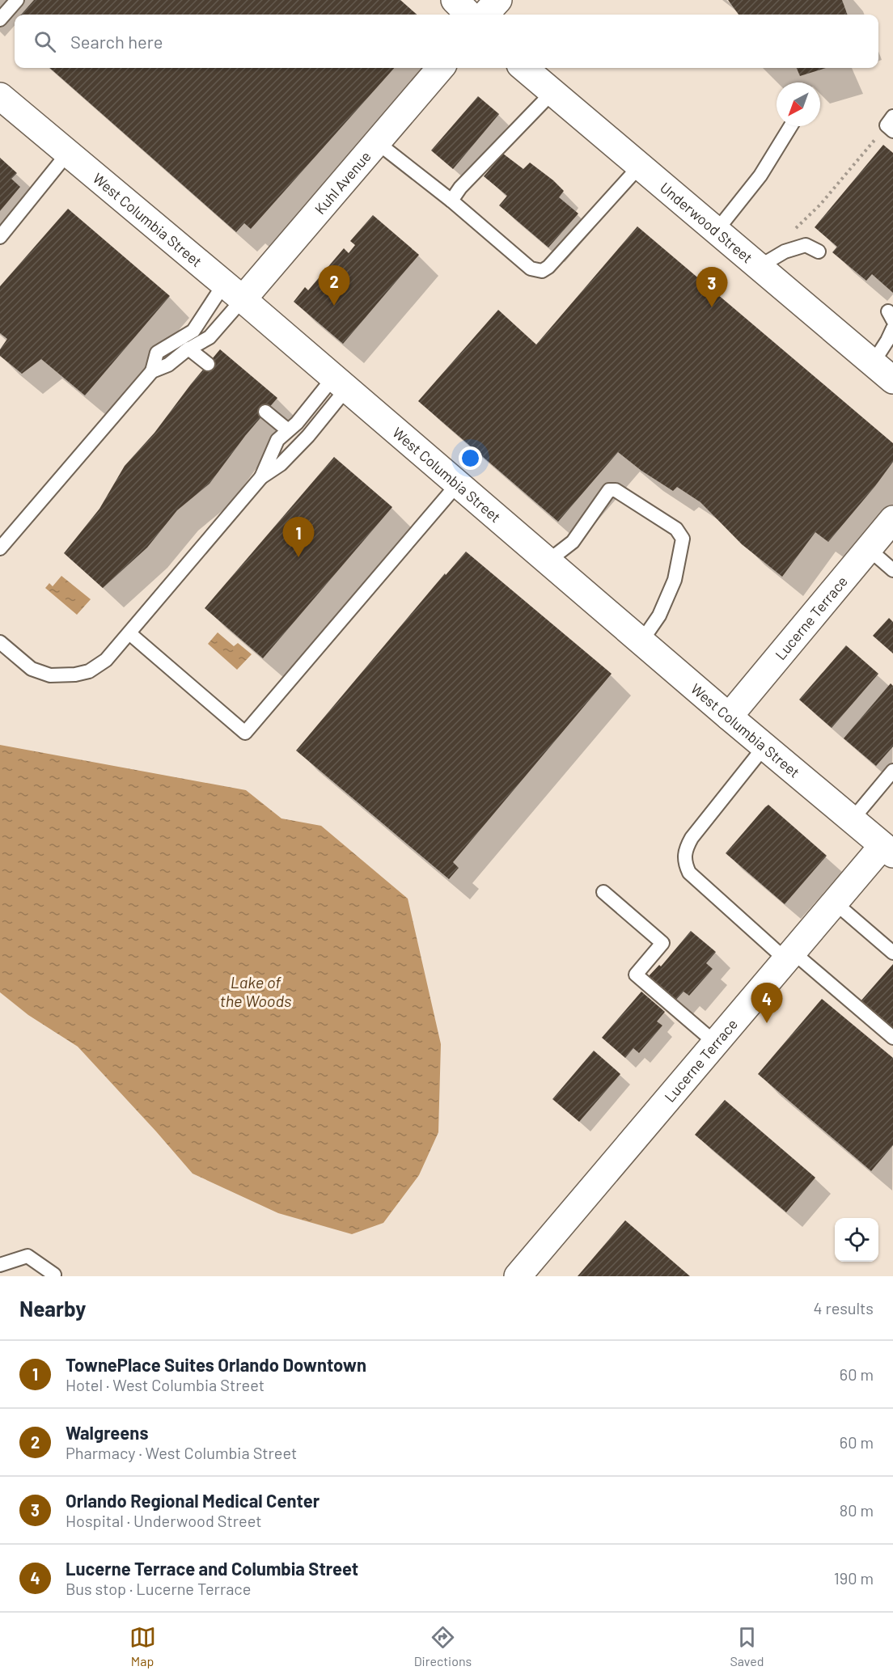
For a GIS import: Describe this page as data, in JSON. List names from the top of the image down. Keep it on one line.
{"streets":{"street":["Kuhl Avenue","West Columbia Street","Underwood Street","Lucerne Terrace"]},"crossings":[["Kuhl Avenue","West Columbia Street"],["West Columbia Street","Lucerne Terrace"]],"water":["Lake of the Woods"],"north":"bottom left","page":{"search":"Search here","pins":["2","3","1","4"],"heading":["Nearby","4 results"],"list":[{"mark":"1","name":"TownePlace Suites Orlando Downtown","note":"Hotel · West Columbia Street","value":"60 m"},{"mark":"2","name":"Walgreens","note":"Pharmacy · West Columbia Street","value":"60 m"},{"mark":"3","name":"Orlando Regional Medical Center","note":"Hospital · Underwood Street","value":"80 m"},{"mark":"4","name":"Lucerne Terrace and Columbia Street","note":"Bus stop · Lucerne Terrace","value":"190 m"}],"nav":["Map","Directions","Saved"]}}
